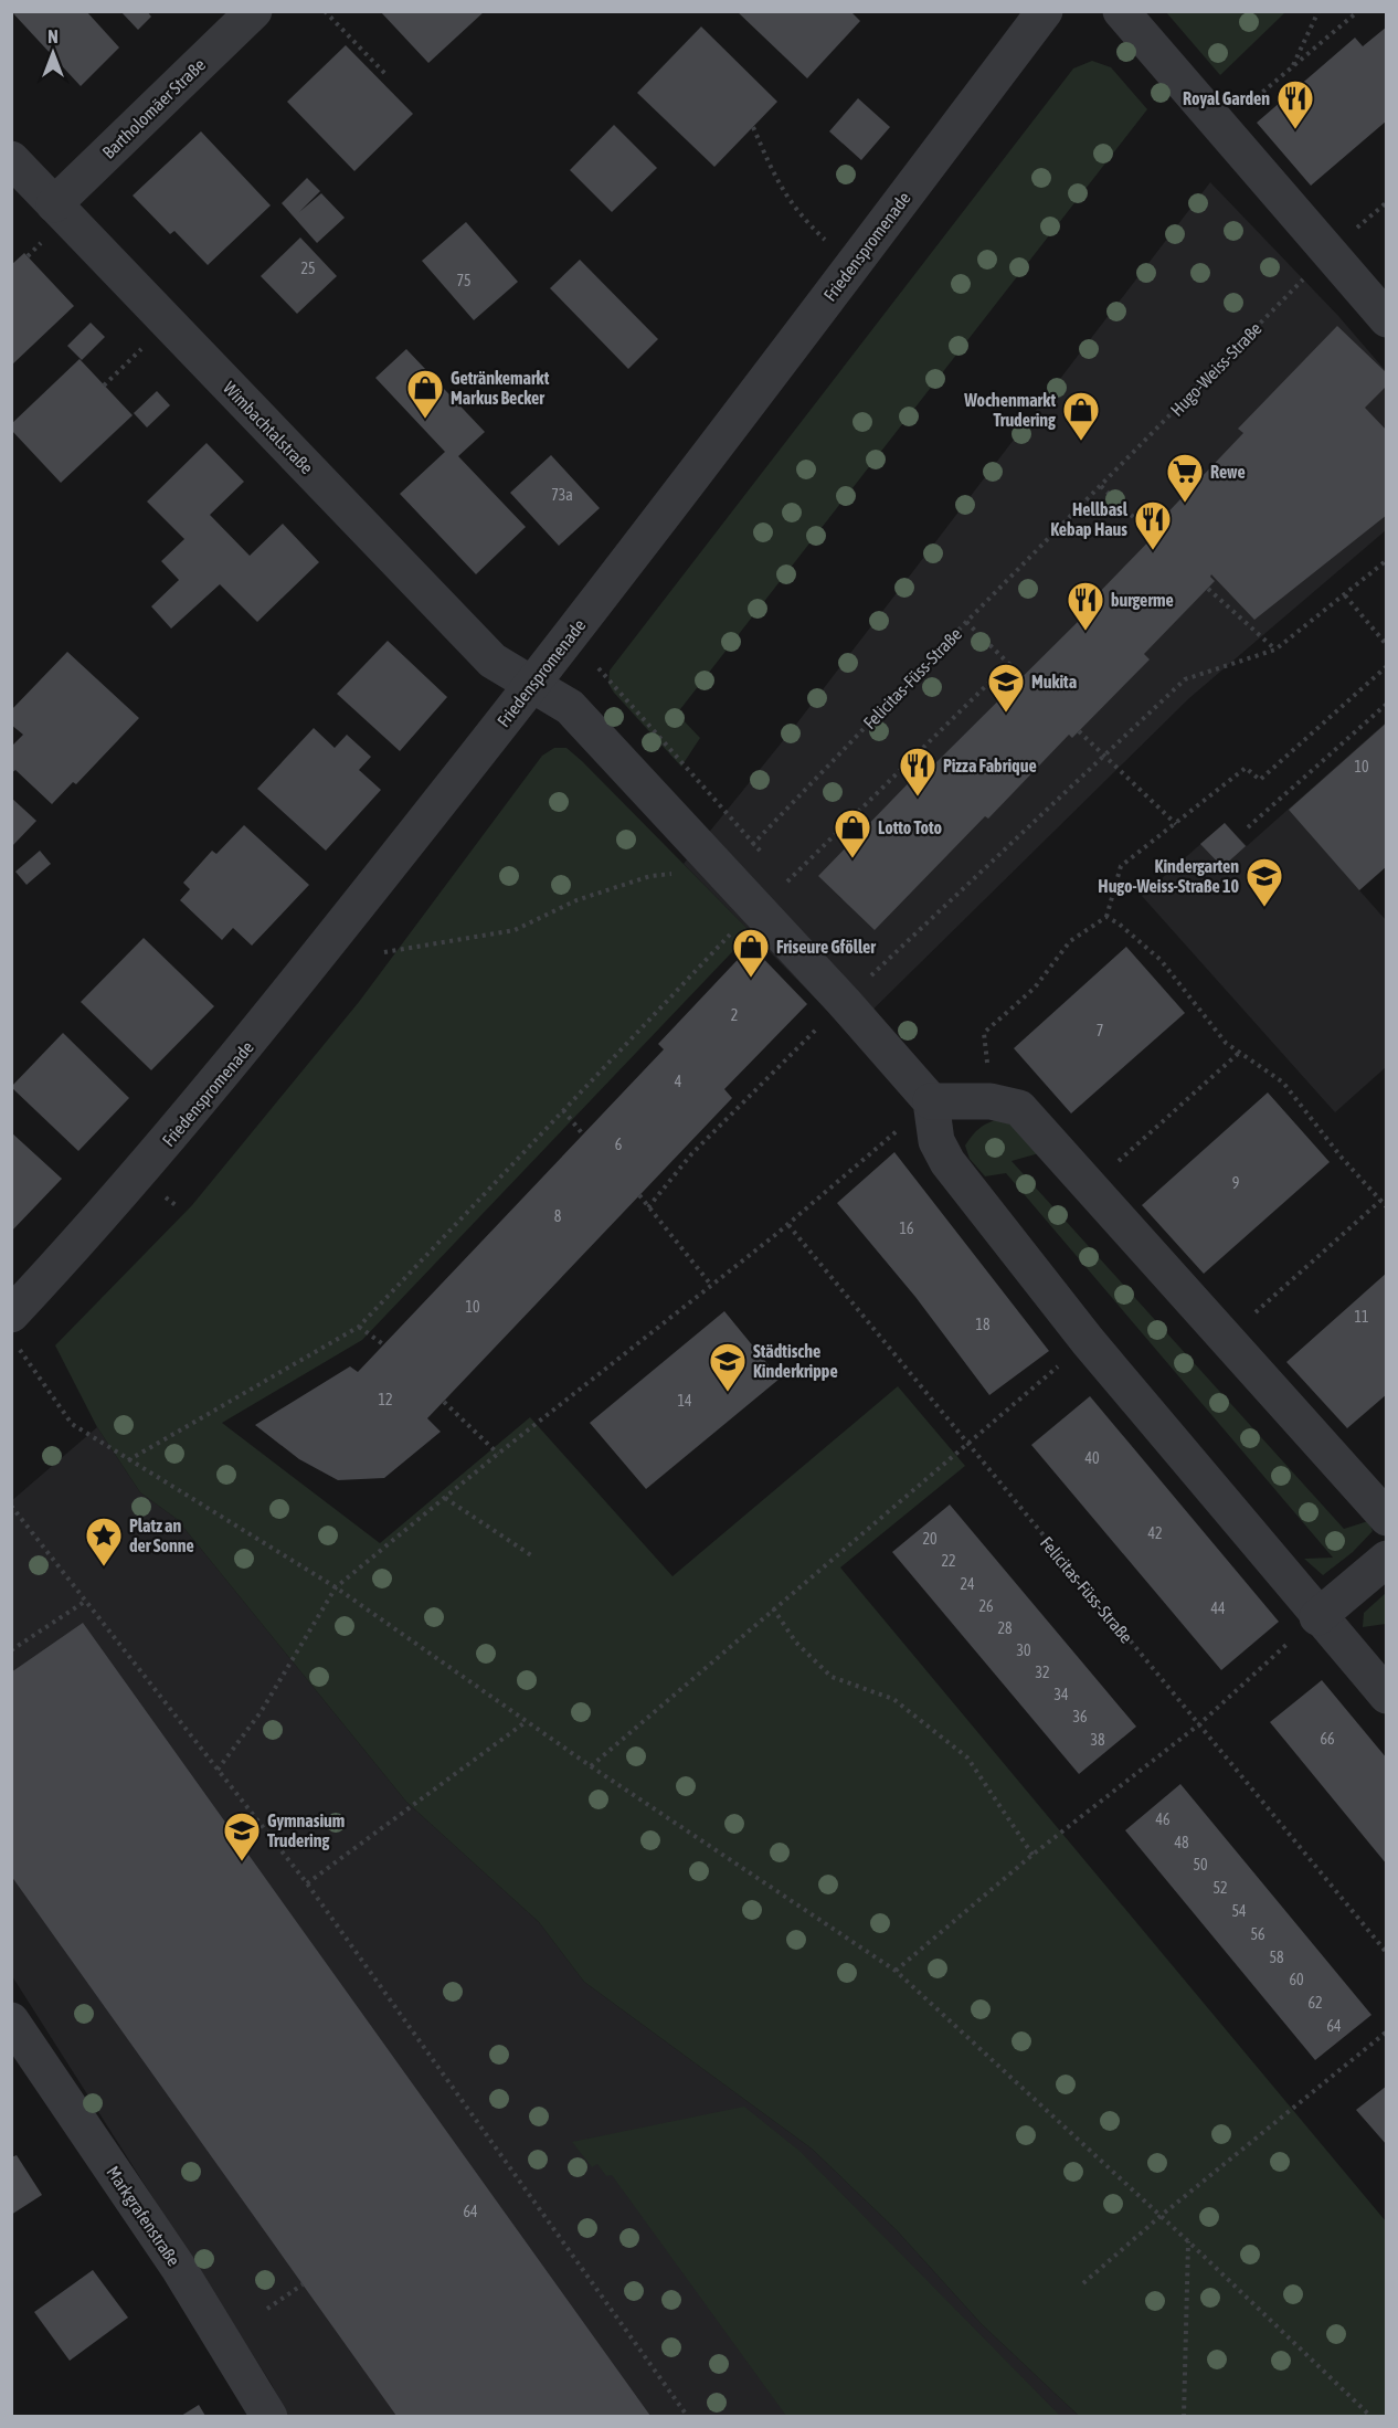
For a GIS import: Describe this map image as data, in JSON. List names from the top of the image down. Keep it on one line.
{"streets":{"street":["Bartholomäer Straße","Friedenspromenade","Wimbachtalstraße","Markgrafenstraße"],"path":["Hugo-Weiss-Straße","Felicitas-Füss-Straße"]},"crossings":[["Bartholomäer Straße","Wimbachtalstraße"],["Friedenspromenade","Wimbachtalstraße"],["Hugo-Weiss-Straße","Felicitas-Füss-Straße"]],"places":{"restaurant":["Royal Garden","Hellbasl Kebap Haus","burgerme","Pizza Fabrique"],"shop":["Getränkemarkt Markus Becker","Wochenmarkt Trudering","Lotto Toto","Friseure Gföller"],"supermarket":["Rewe"],"school or university":["Mukita","Kindergarten Hugo-Weiss-Straße 10","Städtische Kinderkrippe","Gymnasium Trudering"],"place":["Platz an der Sonne"]},"house_numbers":["25","75","73a","10","2","7","4","6","9","8","16","10","11","18","12","14","40","42","20","22","24","26","44","28","30","32","34","36","66","38","46","48","50","52","54","56","58","60","62","64","64"],"north":"top"}
